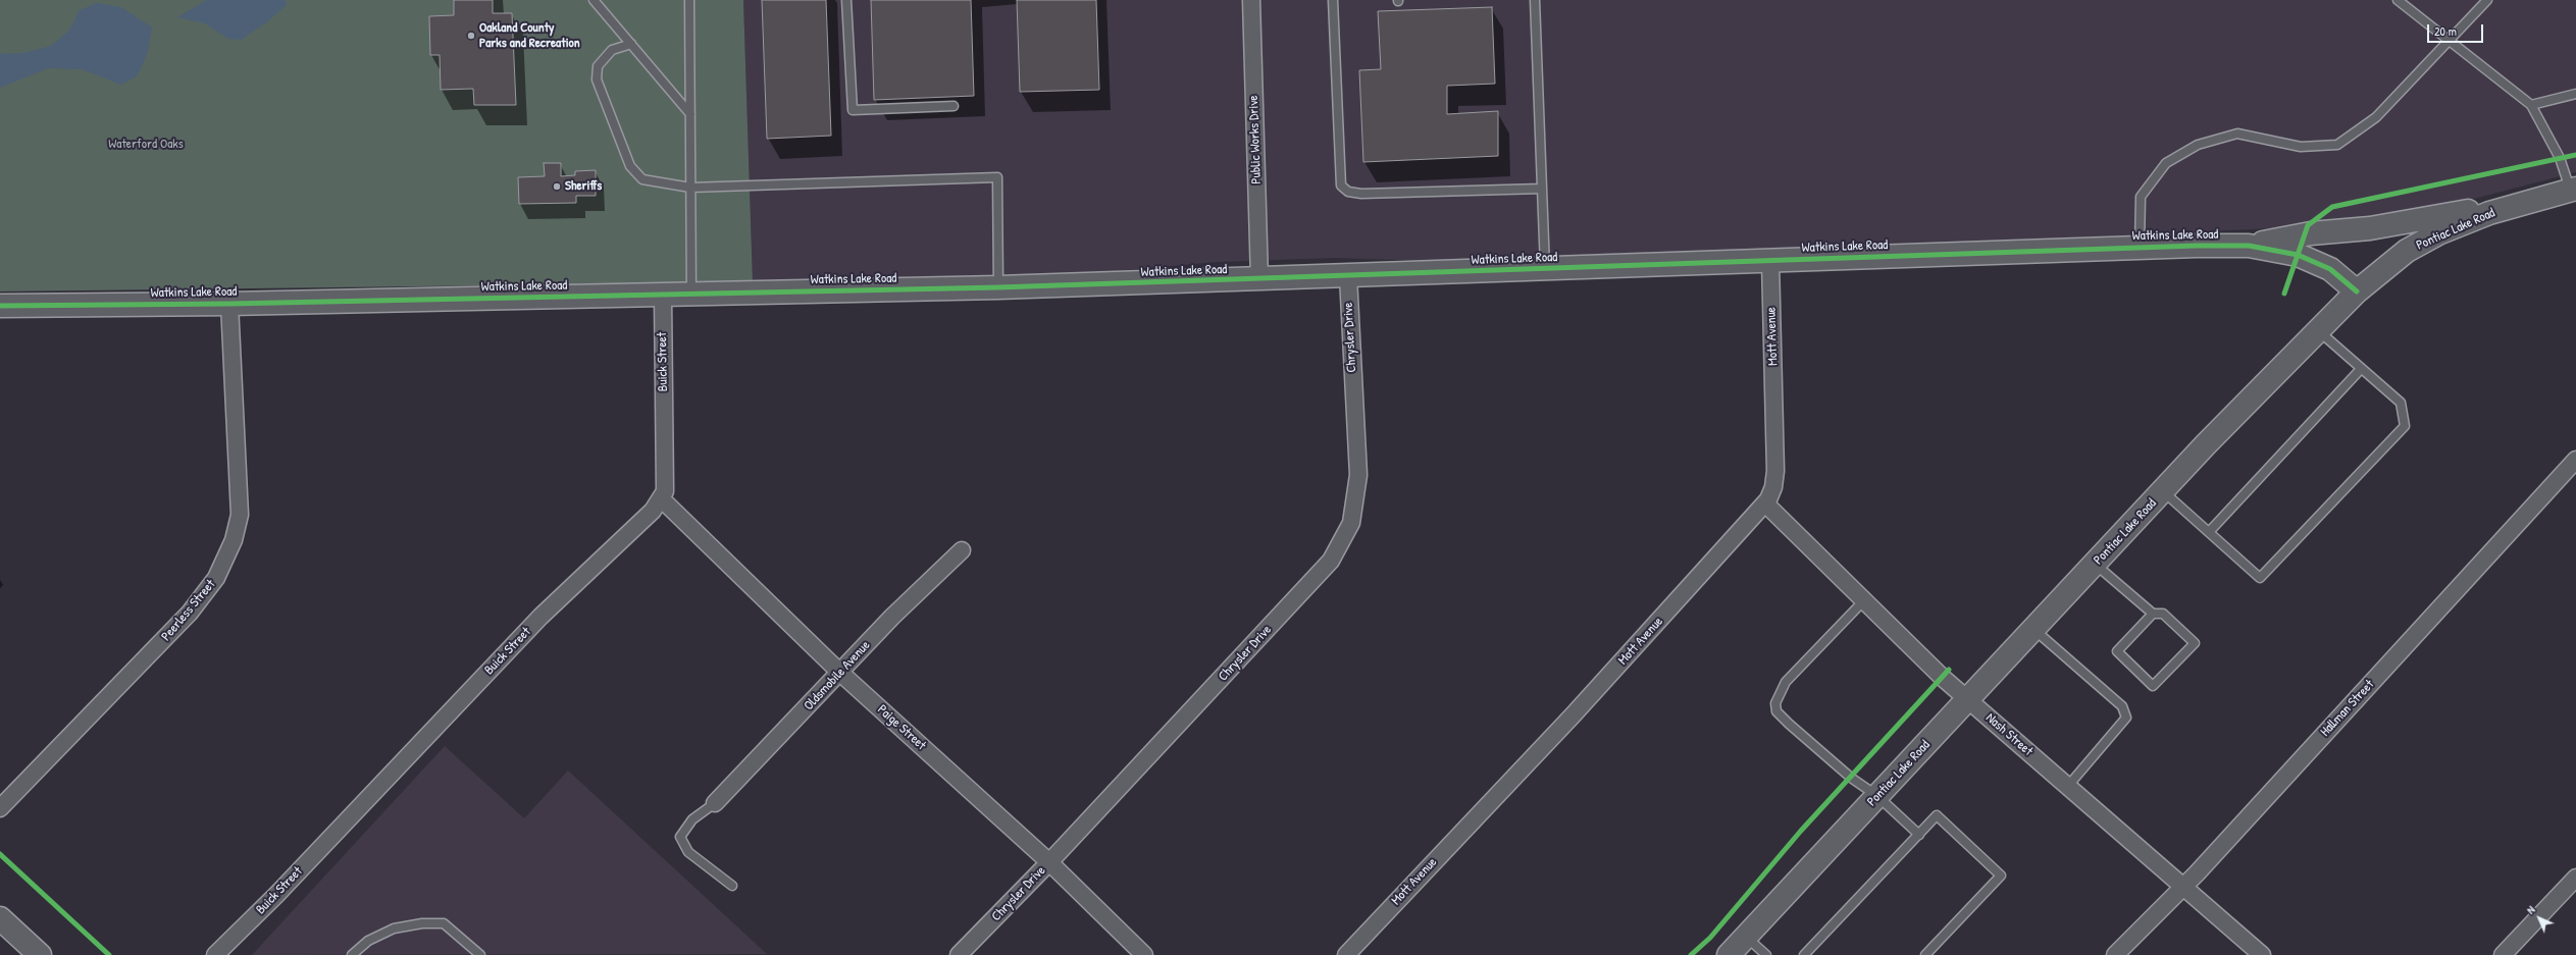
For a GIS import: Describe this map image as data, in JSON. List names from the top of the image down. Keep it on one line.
{"streets":{"street":["Public Works Drive","Pontiac Lake Road","Watkins Lake Road","Mott Avenue","Chrysler Drive","Buick Street","Peerless Street","Oldsmobile Avenue","Hallman Street","Paige Street","Nash Street"]},"crossings":[["Public Works Drive","Watkins Lake Road"],["Pontiac Lake Road","Watkins Lake Road"],["Pontiac Lake Road","Nash Street"],["Watkins Lake Road","Mott Avenue"],["Watkins Lake Road","Chrysler Drive"],["Watkins Lake Road","Buick Street"],["Watkins Lake Road","Peerless Street"],["Mott Avenue","Nash Street"],["Chrysler Drive","Paige Street"],["Buick Street","Paige Street"],["Oldsmobile Avenue","Paige Street"],["Hallman Street","Nash Street"]],"parks":["Waterford Oaks"],"places":["Oakland County Parks and Recreation","Sheriffs"],"scale_bar":"20 m","north":"top left"}
